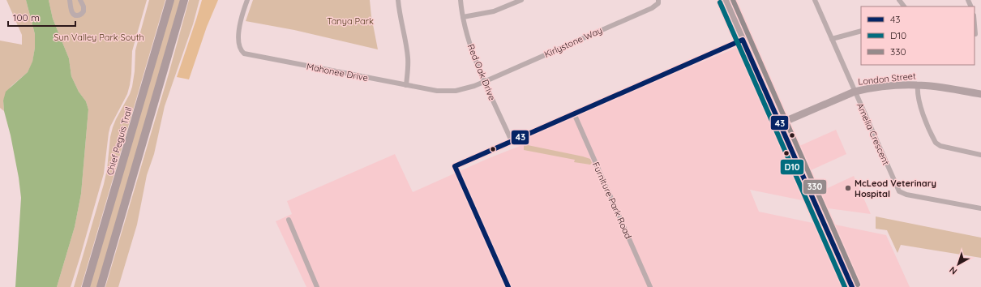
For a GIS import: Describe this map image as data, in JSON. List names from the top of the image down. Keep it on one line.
{"streets":{"main road":["Chief Peguis Trail"],"street":["Kirlystone Way","Mahonee Drive","Red Oak Drive","London Street","Amelia Crescent","Furniture Park Road"]},"crossings":[["Kirlystone Way","Mahonee Drive"],["Kirlystone Way","Red Oak Drive"],["Mahonee Drive","Red Oak Drive"],["London Street","Amelia Crescent"]],"parks":["Tanya Park","Sun Valley Park South"],"places":["McLeod Veterinary Hospital"],"lines":["transit line 330","transit line D10","transit line 43"],"legend":["43","D10","330"],"scale_bar":"100 m","north":"bottom left"}
